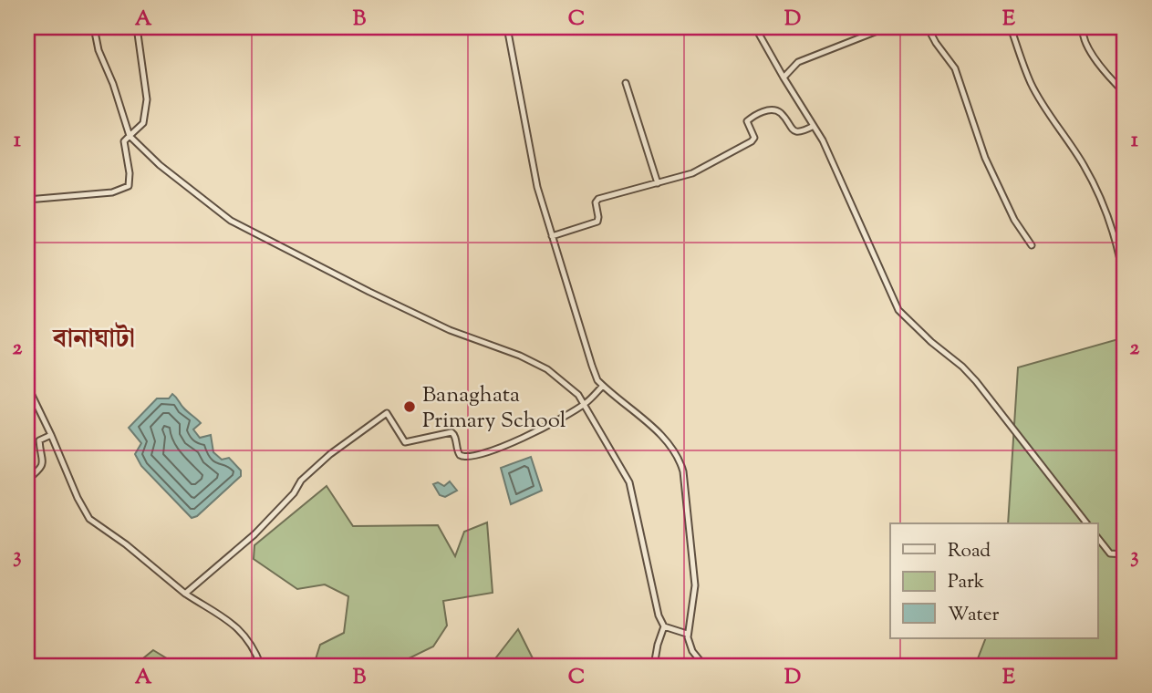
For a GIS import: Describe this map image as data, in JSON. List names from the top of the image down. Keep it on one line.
{"districts":["বানাঘাটা"],"places":["Banaghata Primary School"],"legend":["Road","Park","Water"],"grid":{"columns":["A","B","C","D","E"],"rows":["1","2","3"]}}
